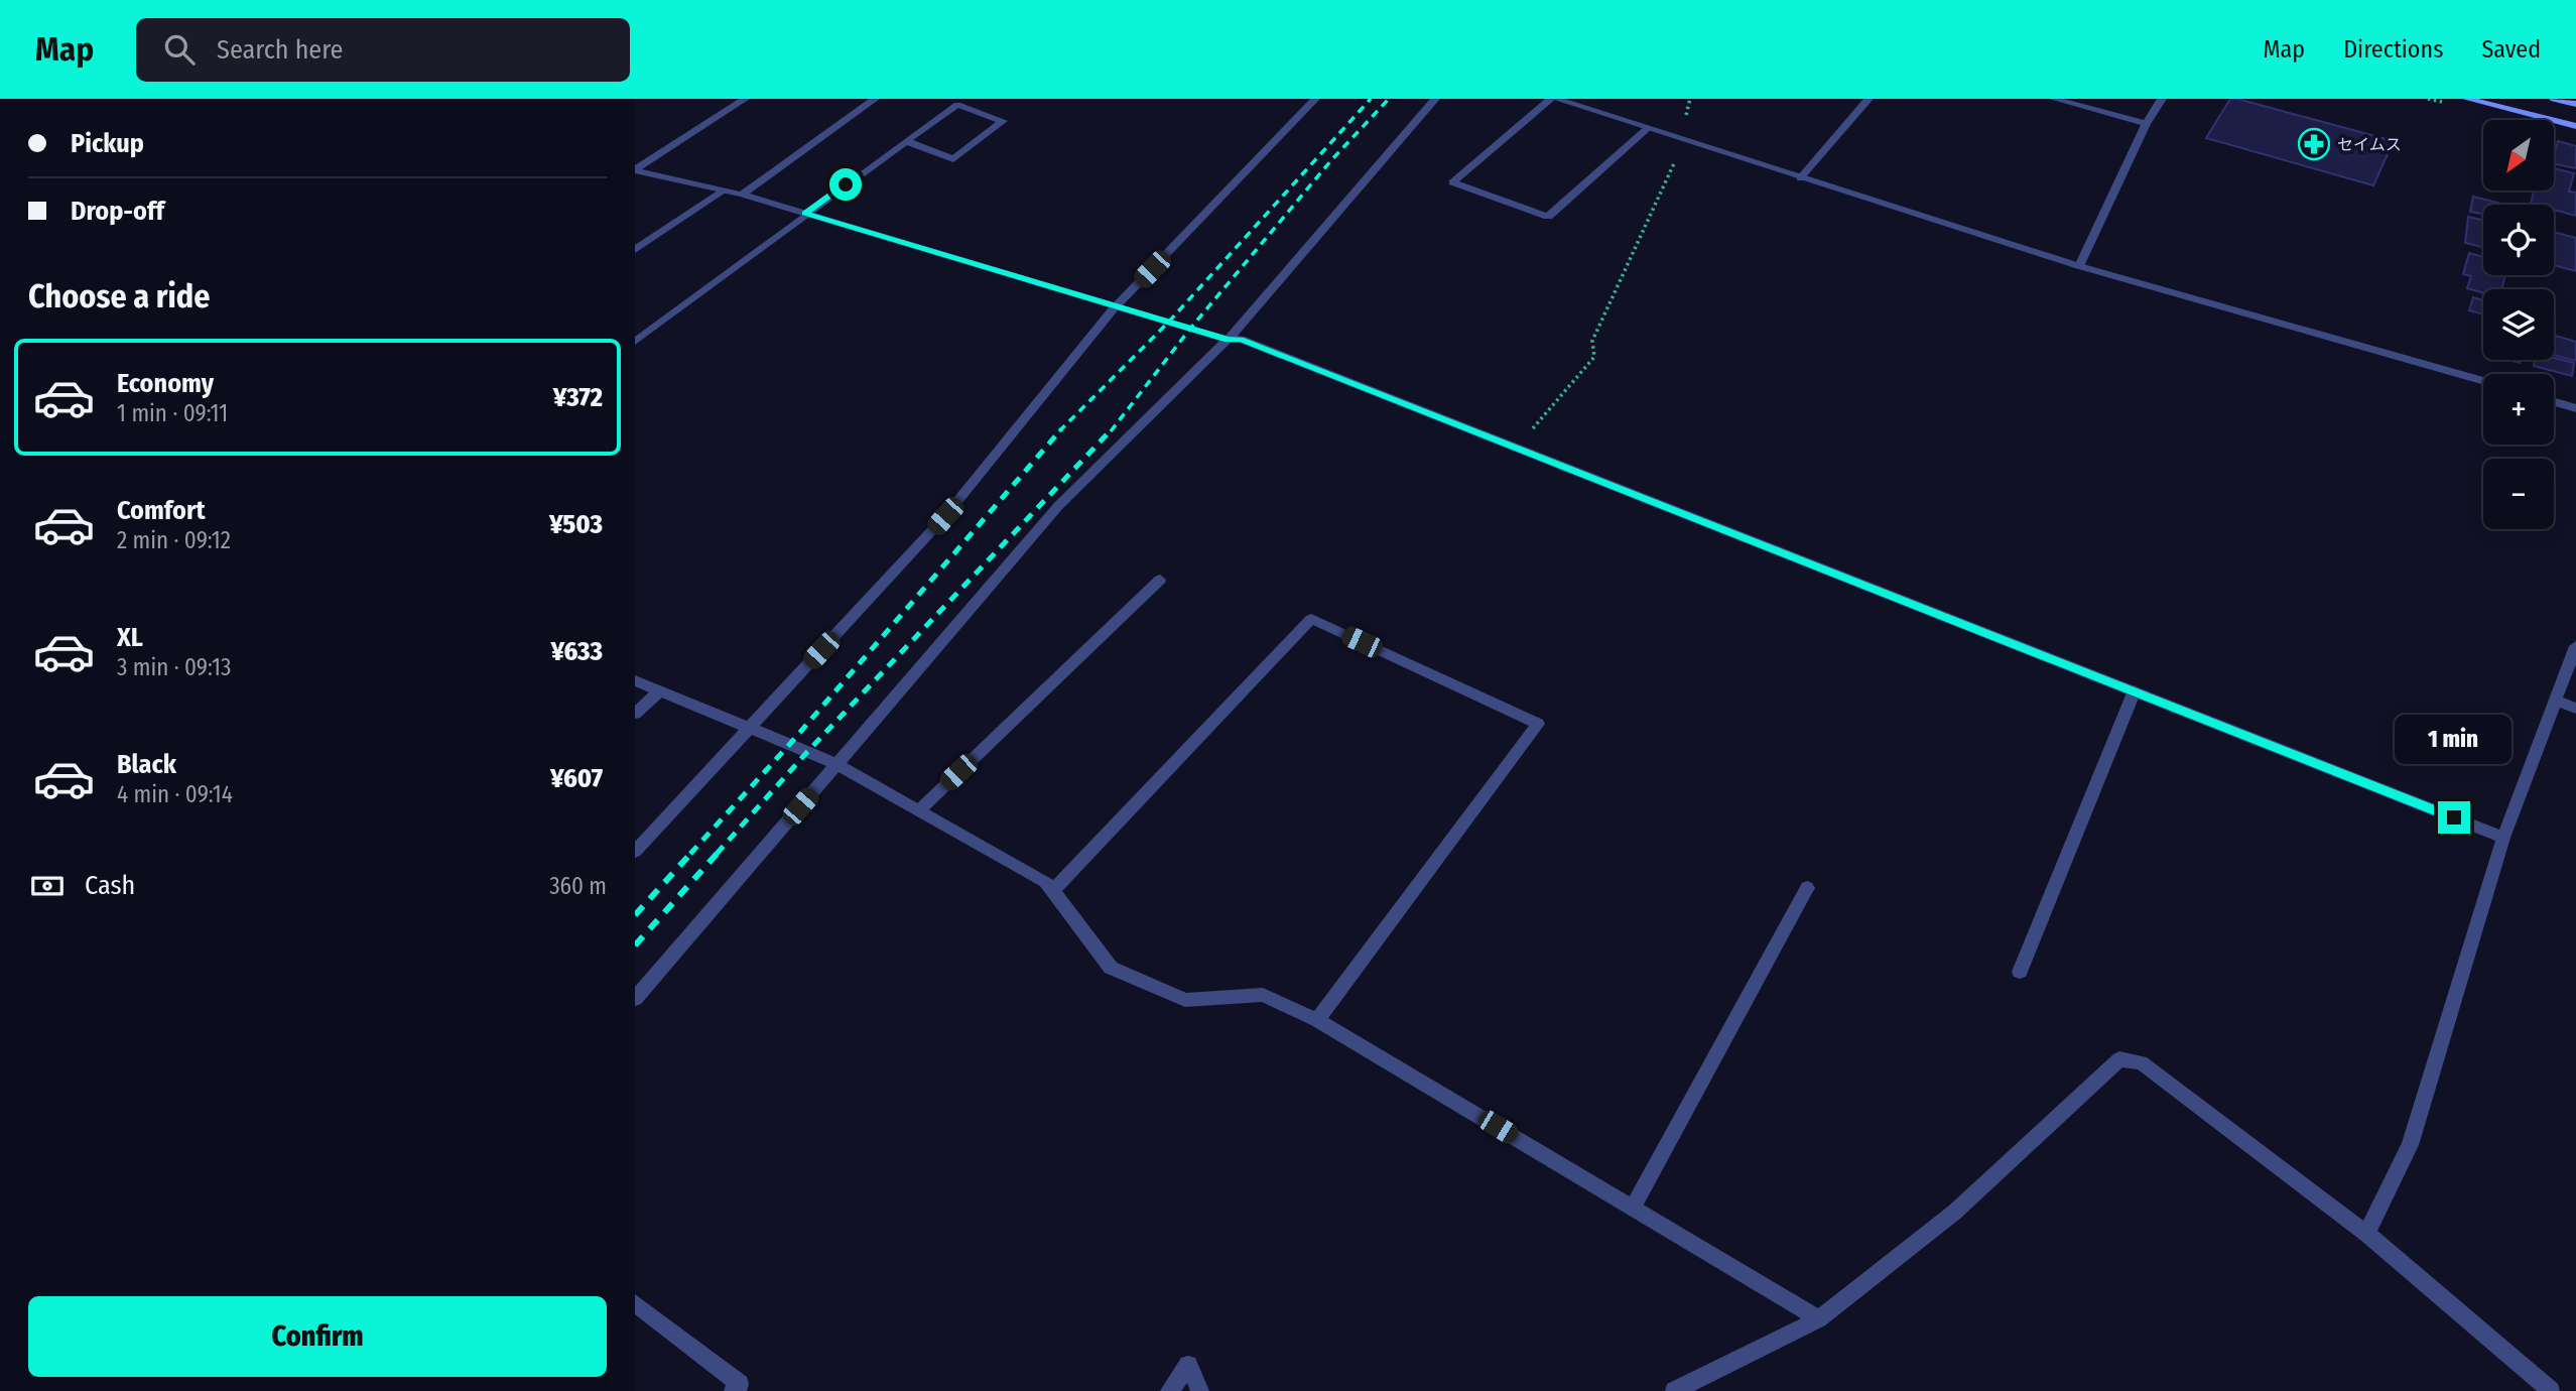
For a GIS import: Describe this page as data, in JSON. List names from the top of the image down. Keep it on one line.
{"places":{"pharmacy":["セイムス"]},"north":"bottom left","page":{"header":"Map","search":"Search here","nav":["Map","Directions","Saved"],"banner":["Pickup","Drop-off"],"map_buttons":["+","−"],"heading":"Choose a ride","list":[{"name":"Economy","note":"1 min · 09:11","value":"¥372"},{"name":"Comfort","note":"2 min · 09:12","value":"¥503"},{"name":"XL","note":"3 min · 09:13","value":"¥633"},{"name":"Black","note":"4 min · 09:14","value":"¥607"}],"bubble":"1 min","pay":["Cash","360 m"],"buttons":"Confirm"}}
